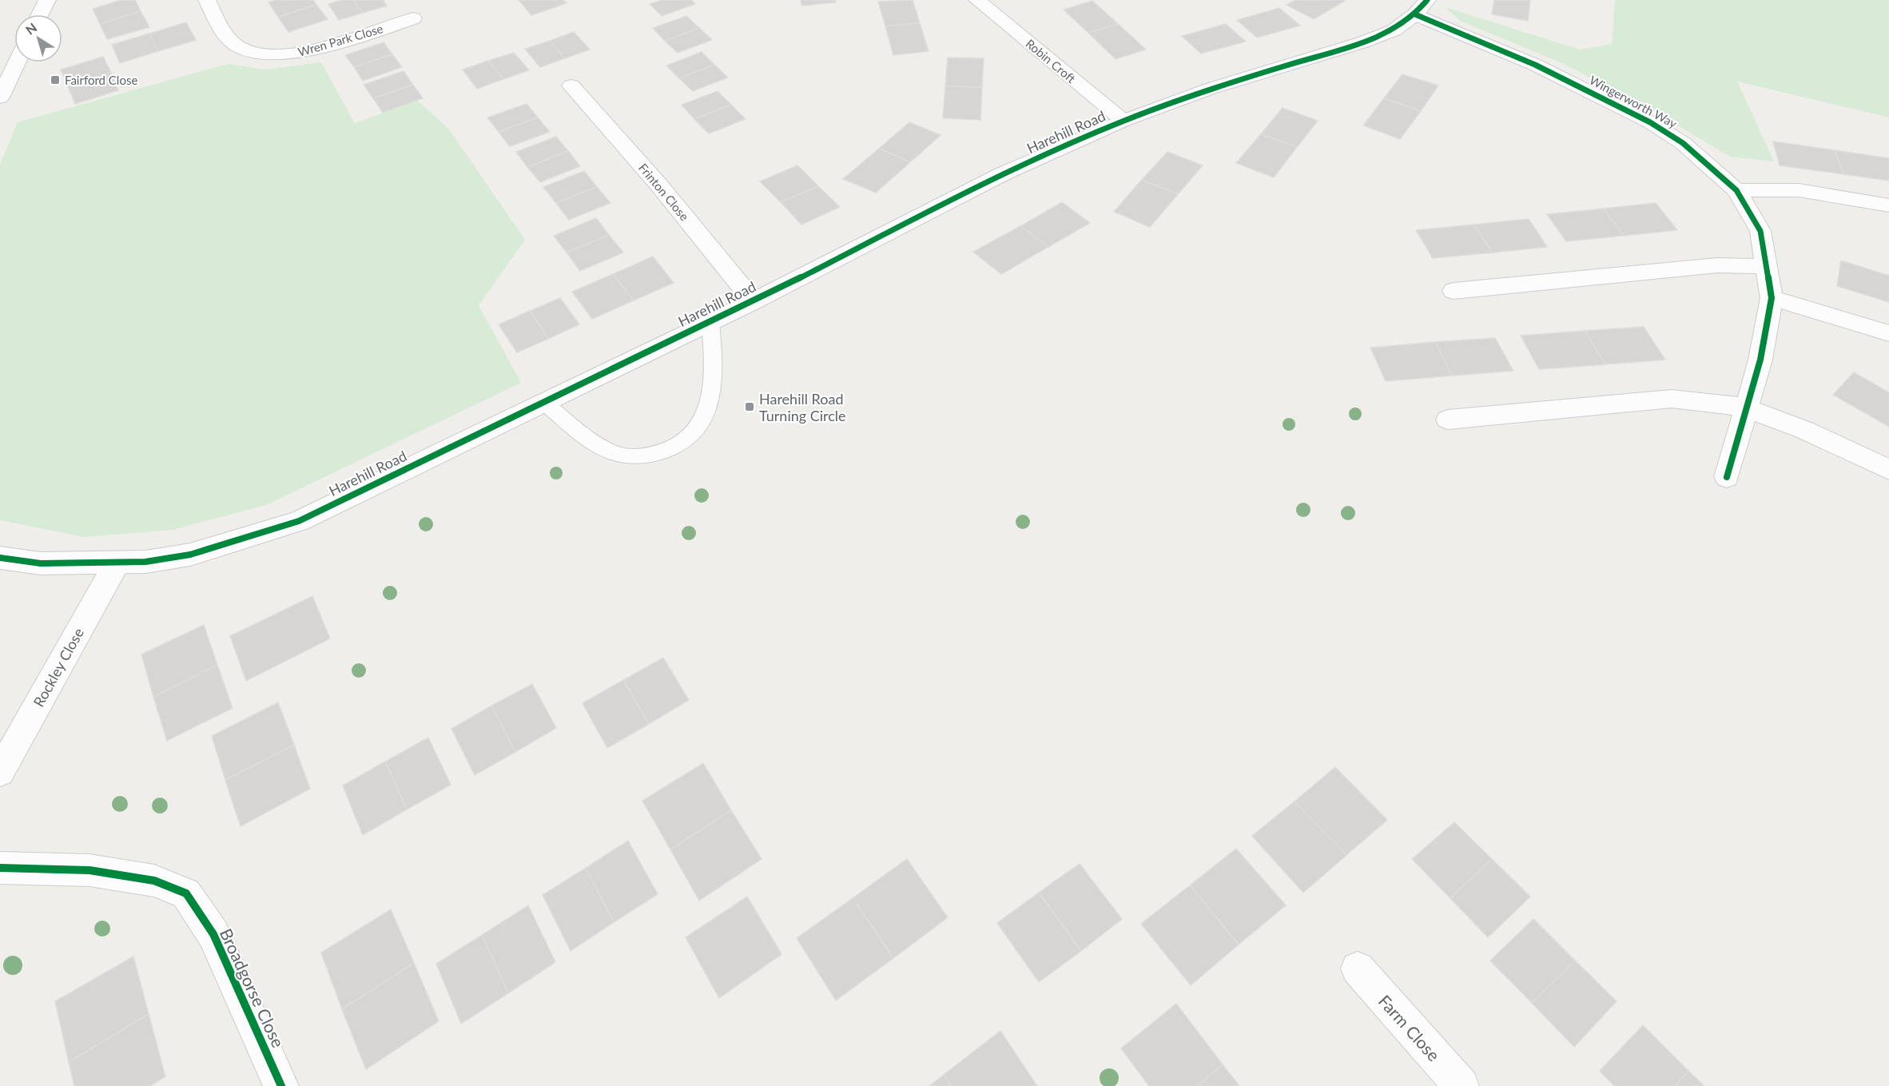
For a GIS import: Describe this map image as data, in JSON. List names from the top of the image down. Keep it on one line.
{"streets":{"street":["Wren Park Close","Robin Croft","Wingerworth Way","Harehill Road","Frinton Close","Rockley Close","Broadgorse Close","Farm Close"]},"crossings":[["Robin Croft","Harehill Road"],["Wingerworth Way","Harehill Road"],["Harehill Road","Frinton Close"],["Harehill Road","Rockley Close"]],"places":{"transit":["Fairford Close","Harehill Road Turning Circle"]},"north":"top left"}
